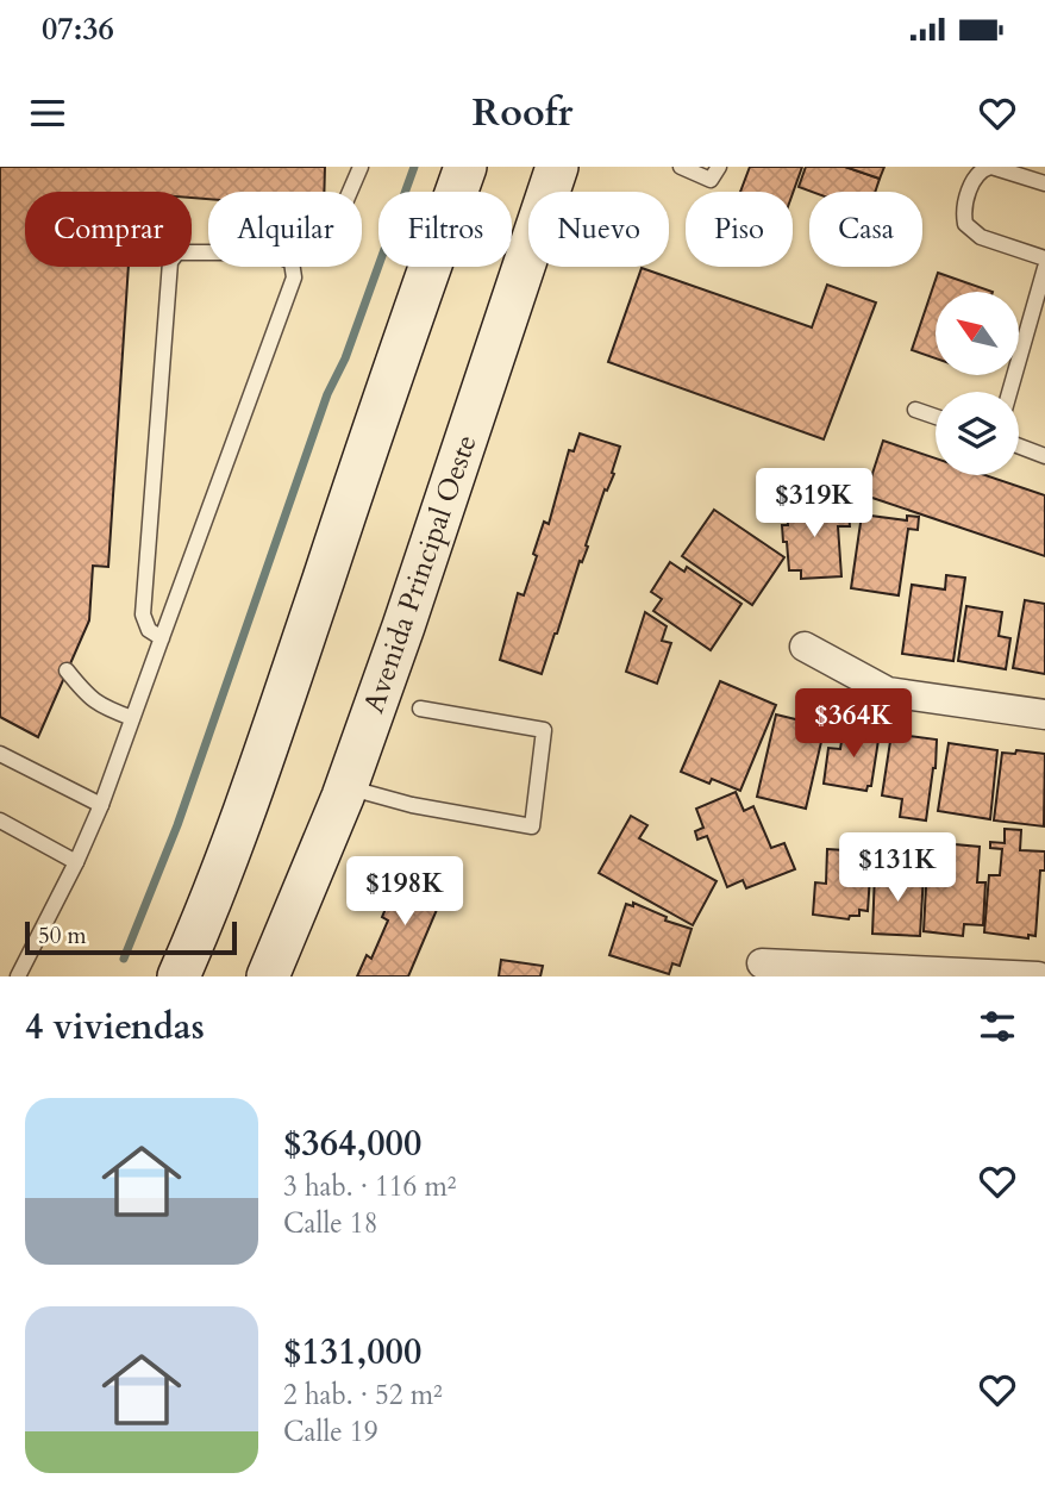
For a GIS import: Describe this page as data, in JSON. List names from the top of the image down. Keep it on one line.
{"streets":{"main road":["Avenida Principal Oeste"]},"scale_bar":"50 m","north":"top left","page":{"status":"07:36","header":"Roofr","chip":["Comprar","Alquilar","Filtros","Nuevo","Piso","Casa"],"price":["$319K","$364K","$131K","$198K"],"scale":"50 m","heading":"4 viviendas","list":[{"name":"$364,000","note":"3 hab. · 116 m² · Calle 18"},{"name":"$131,000","note":"2 hab. · 52 m² · Calle 19"}]}}
